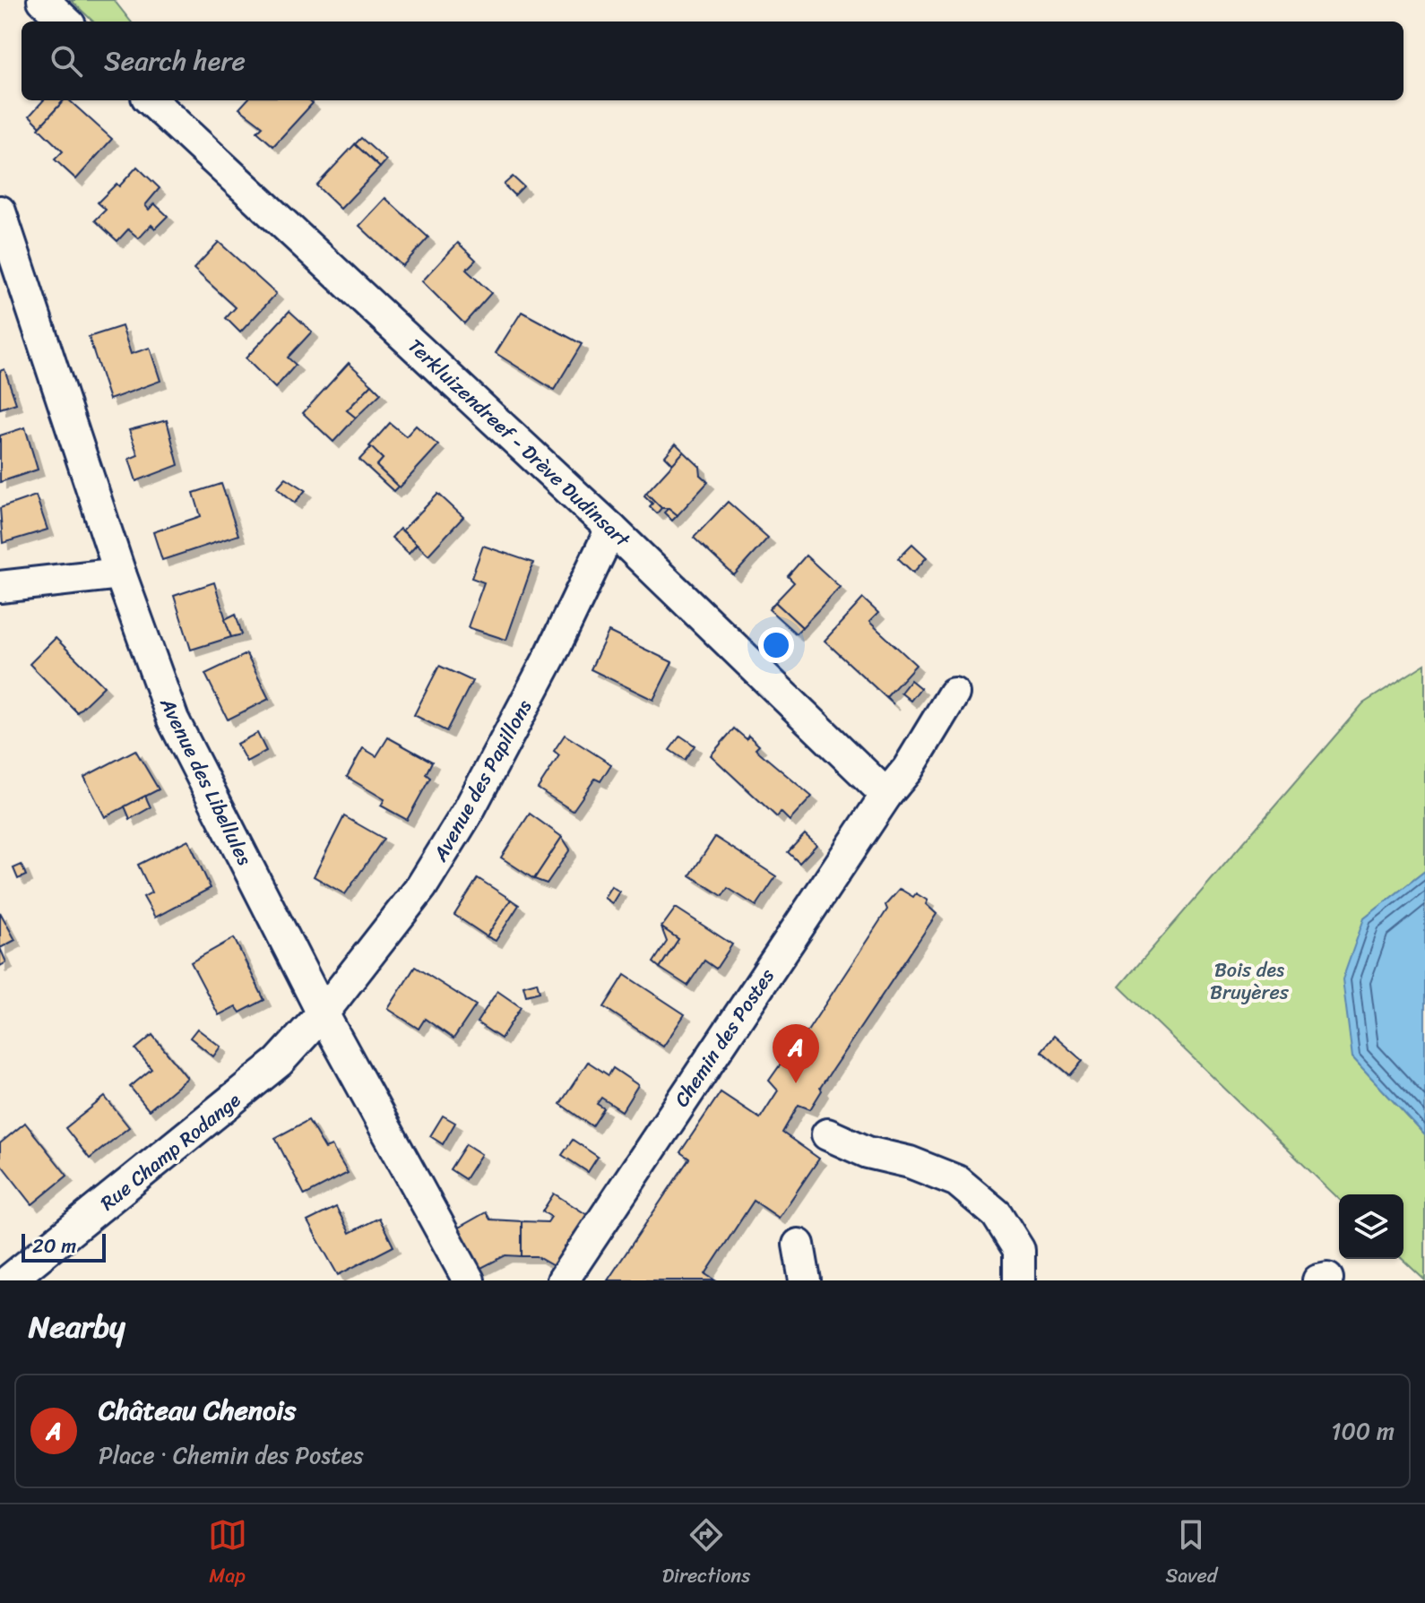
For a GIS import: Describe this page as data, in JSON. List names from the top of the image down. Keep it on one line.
{"streets":{"street":["Terkluizendreef - Drève Dudinsart","Avenue des Papillons","Avenue des Libellules","Chemin des Postes","Rue Champ Rodange"]},"crossings":[["Terkluizendreef - Drève Dudinsart","Avenue des Papillons"],["Terkluizendreef - Drève Dudinsart","Chemin des Postes"],["Avenue des Papillons","Avenue des Libellules"],["Avenue des Papillons","Rue Champ Rodange"],["Avenue des Libellules","Rue Champ Rodange"]],"parks":["Bois des Bruyères"],"scale_bar":"20 m","page":{"search":"Search here","pins":"A","scale":"20 m","heading":"Nearby","list":[{"mark":"A","name":"Château Chenois","note":"Place · Chemin des Postes","value":"100 m"}],"nav":["Map","Directions","Saved"]}}
